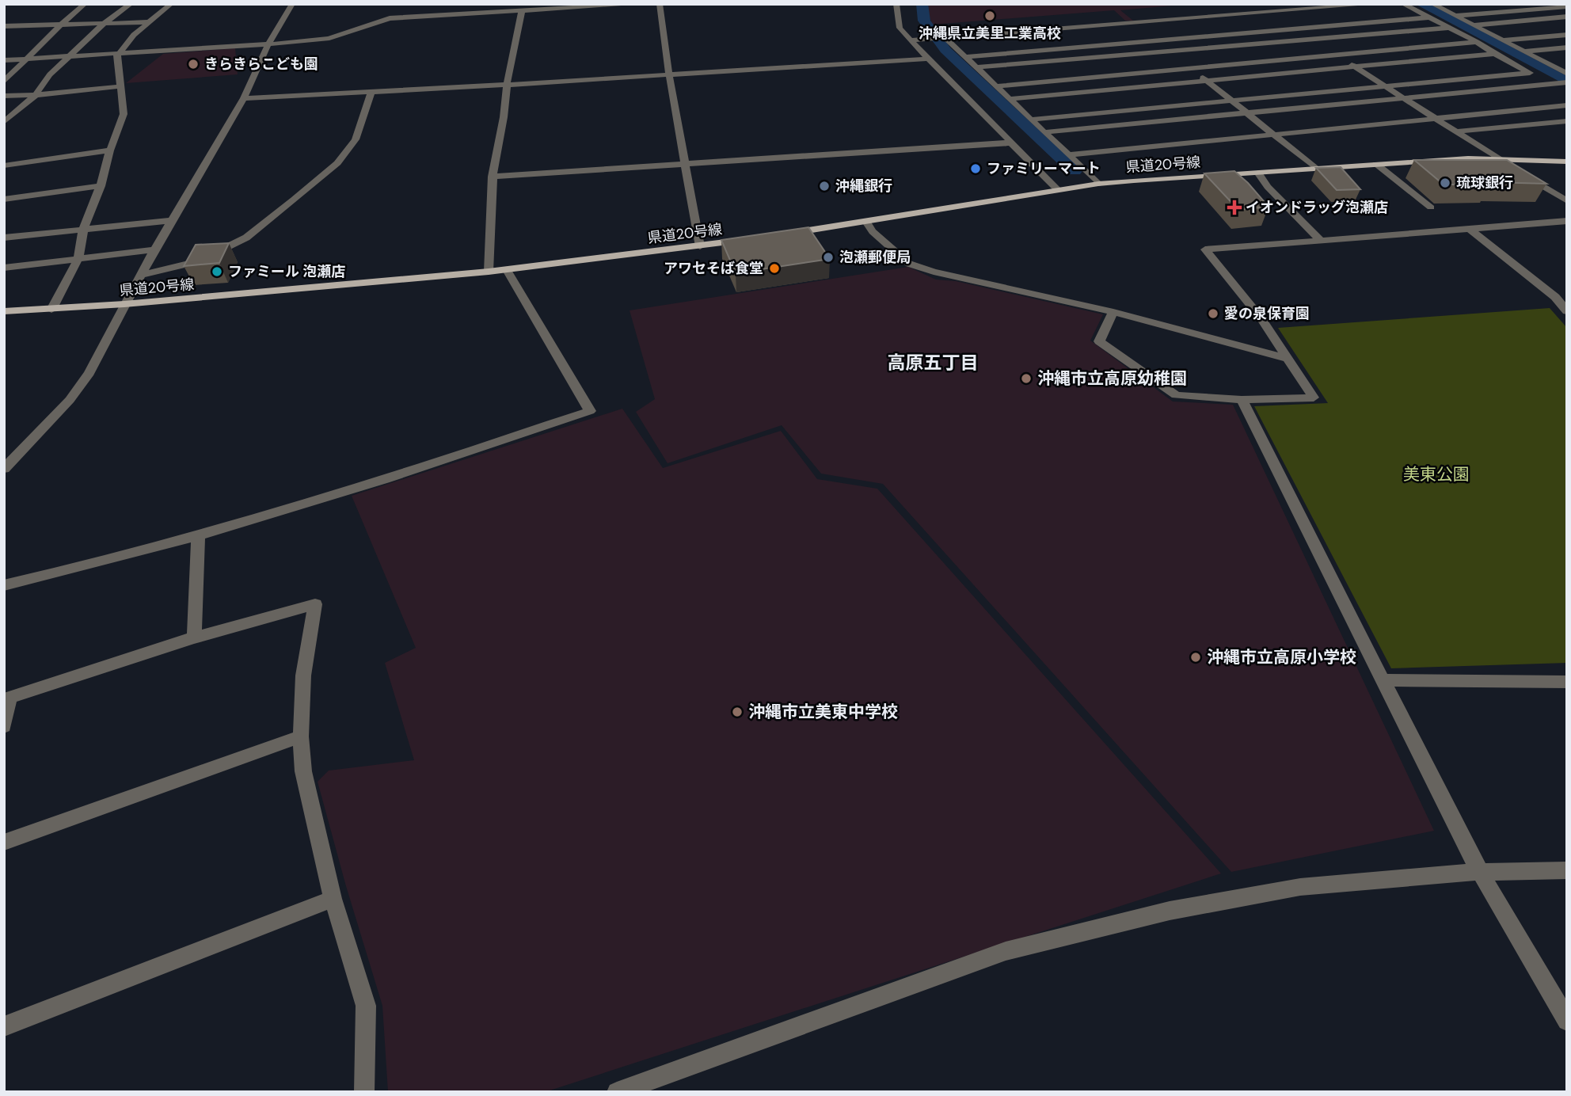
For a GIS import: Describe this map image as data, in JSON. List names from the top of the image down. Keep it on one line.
{"streets":{"main road":["県道20号線"]},"districts":["高原五丁目"],"parks":["美東公園"],"places":{"other":["沖縄県立美里工業高校","きらきらこども園","ファミリーマート","琉球銀行","沖縄銀行","泡瀬郵便局","アワセそば食堂","ファミール 泡瀬店","愛の泉保育園","沖縄市立高原幼稚園","沖縄市立高原小学校","沖縄市立美東中学校"],"health":["イオンドラッグ泡瀬店"]}}
